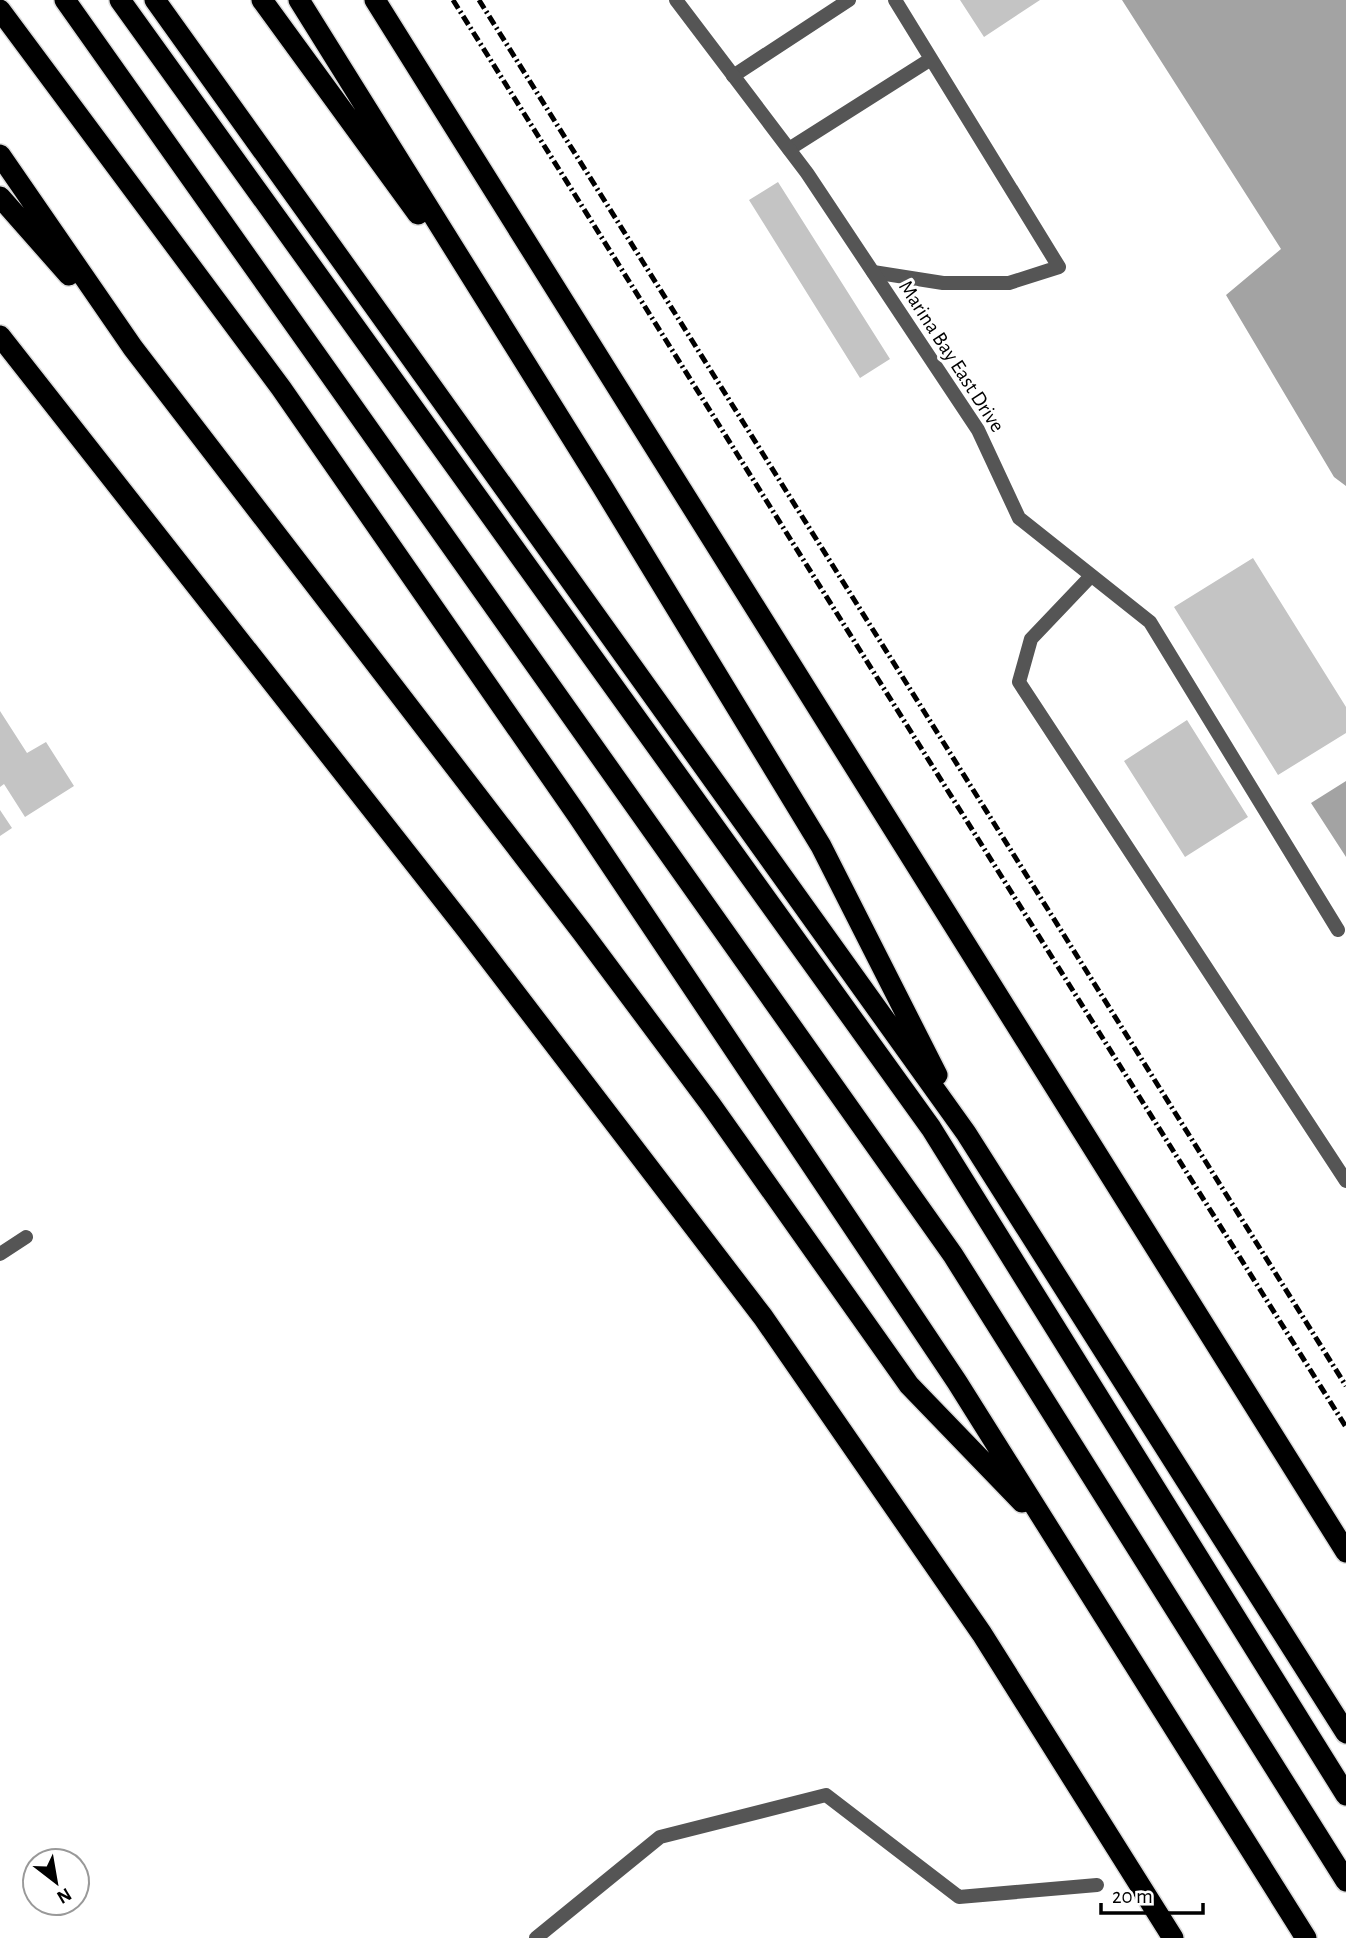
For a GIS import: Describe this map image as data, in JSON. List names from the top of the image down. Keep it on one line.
{"streets":{"street":["Marina Bay East Drive"]},"scale_bar":"20 m","north":"bottom right"}
